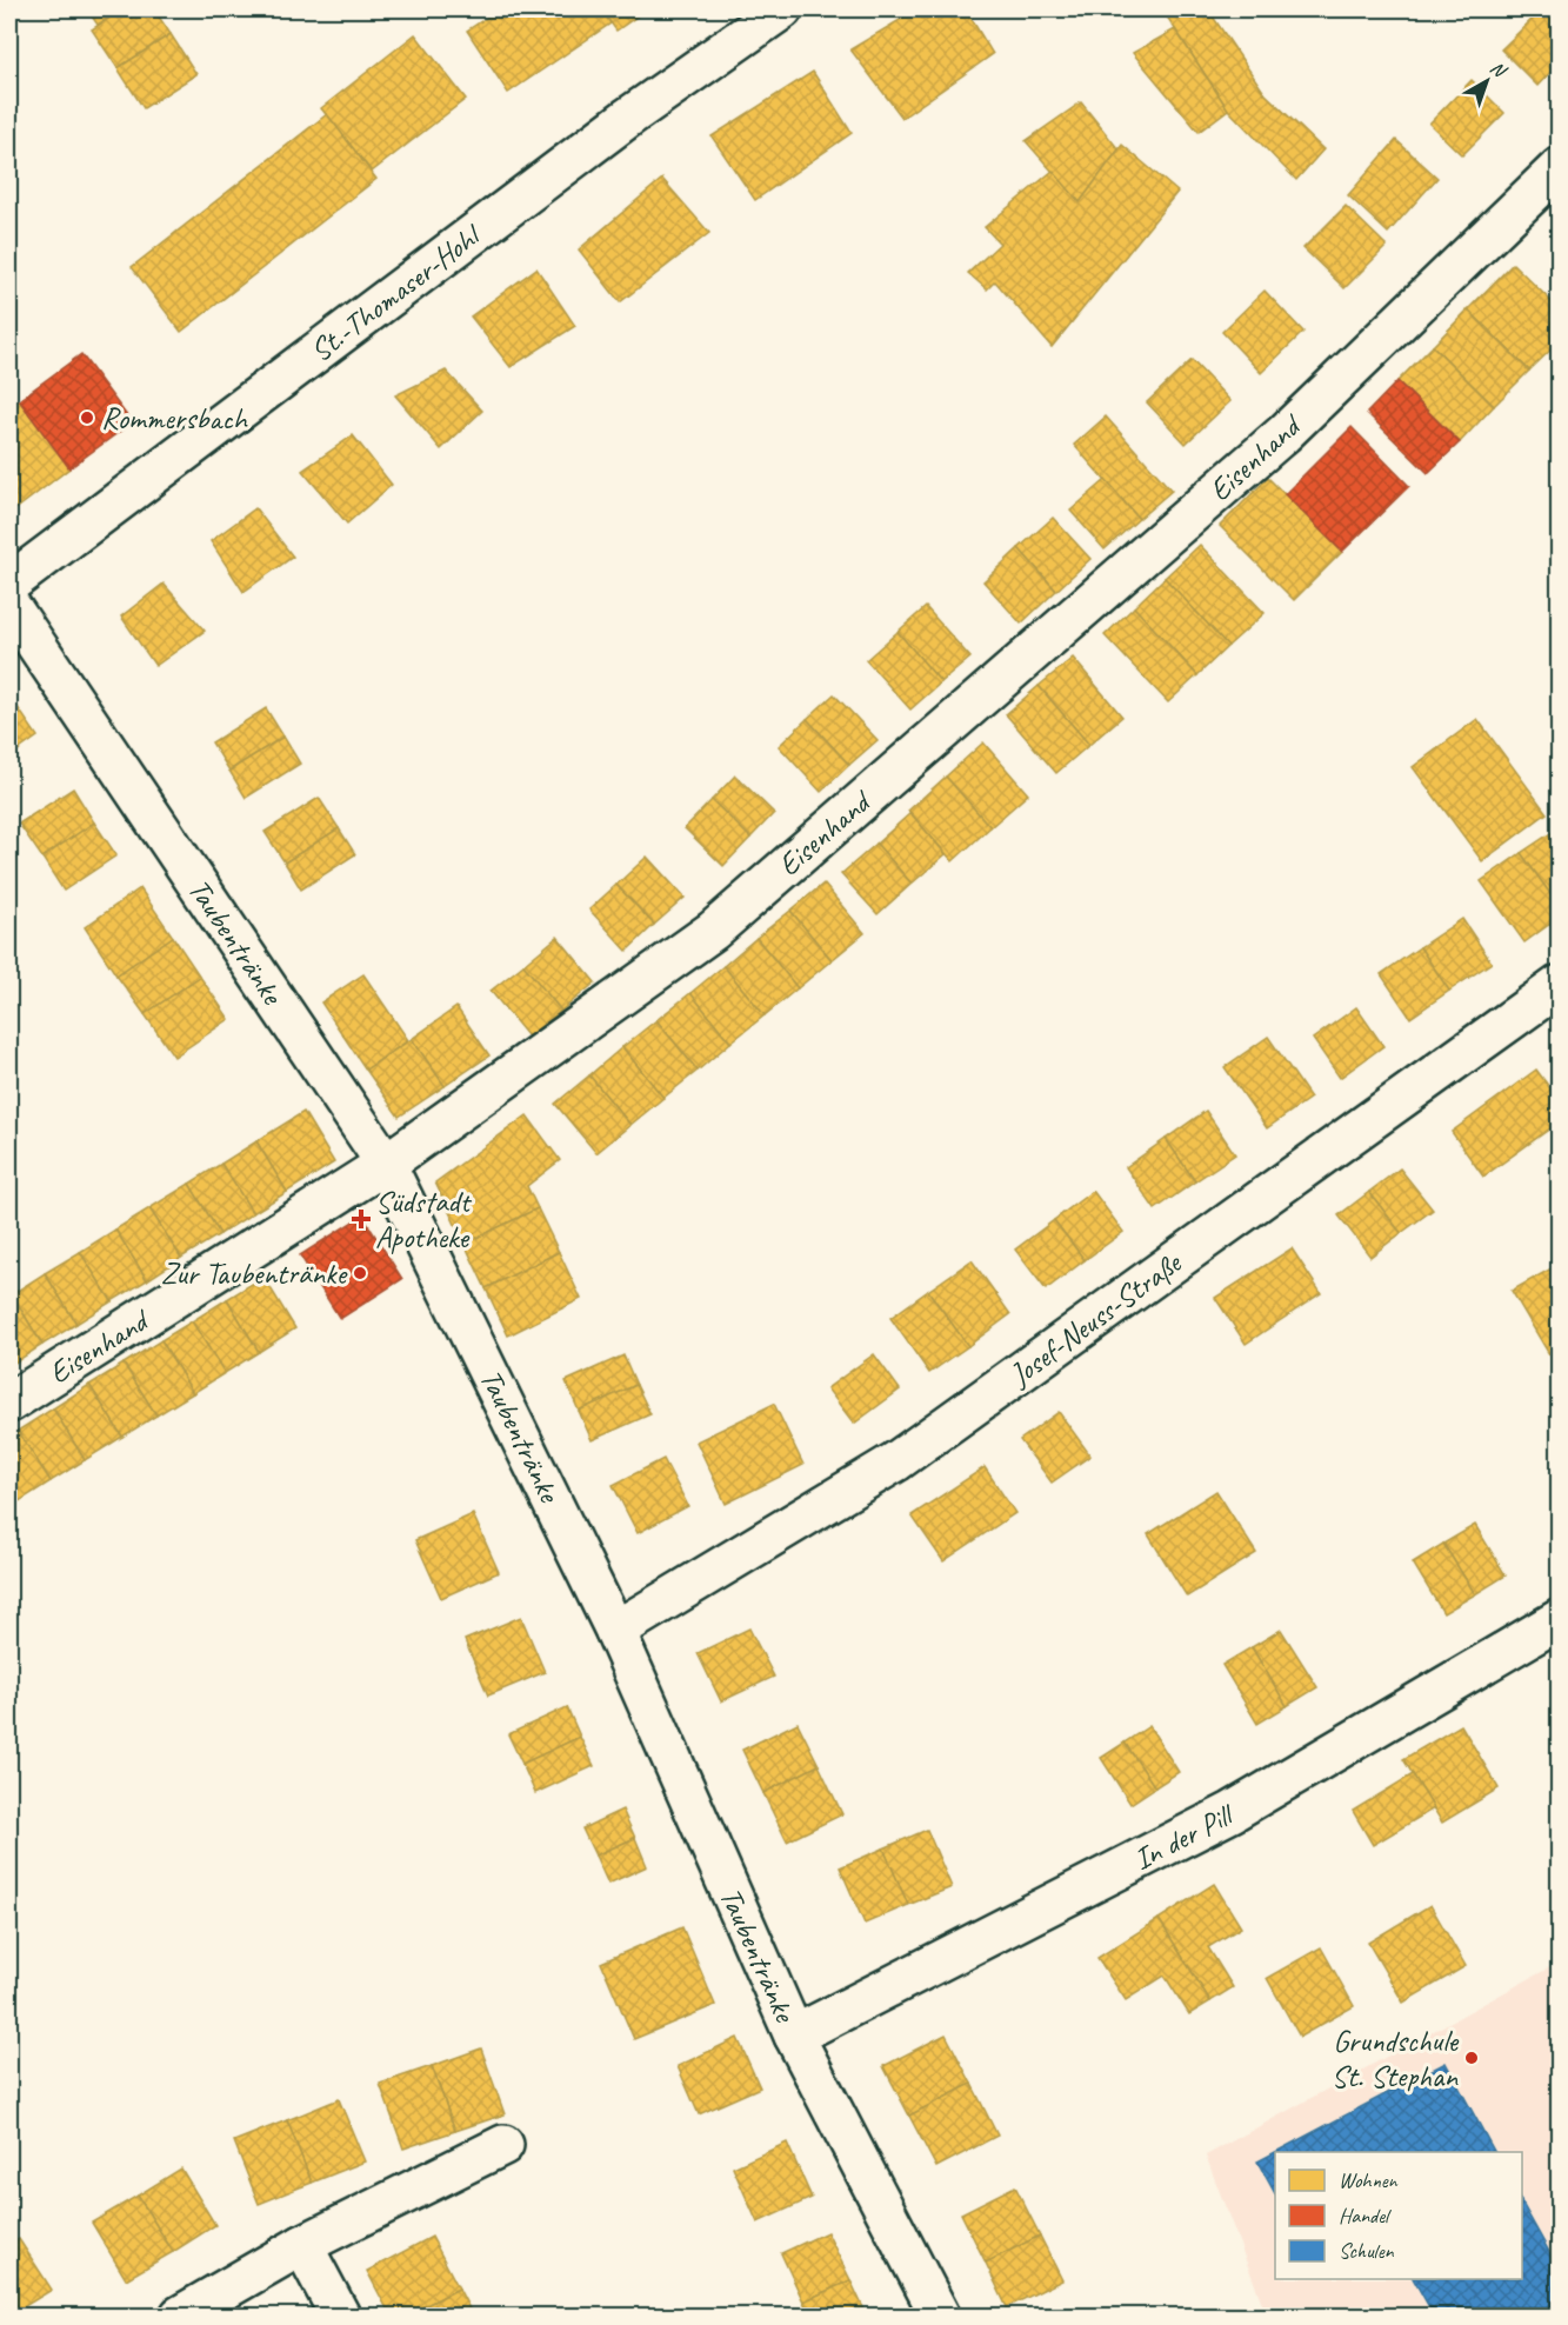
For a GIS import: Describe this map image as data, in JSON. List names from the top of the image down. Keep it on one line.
{"streets":{"street":["St.-Thomaser-Hohl","Eisenhand","Taubentränke","Josef-Neuss-Straße","In der Pill"]},"crossings":[["Eisenhand","Taubentränke"],["Taubentränke","Josef-Neuss-Straße"],["Taubentränke","In der Pill"]],"places":{"other":["Rommersbach","Zur Taubentränke","Grundschule St. Stephan"],"health":["Südstadt Apotheke"]},"legend":["Wohnen","Handel","Schulen"],"north":"top right"}
